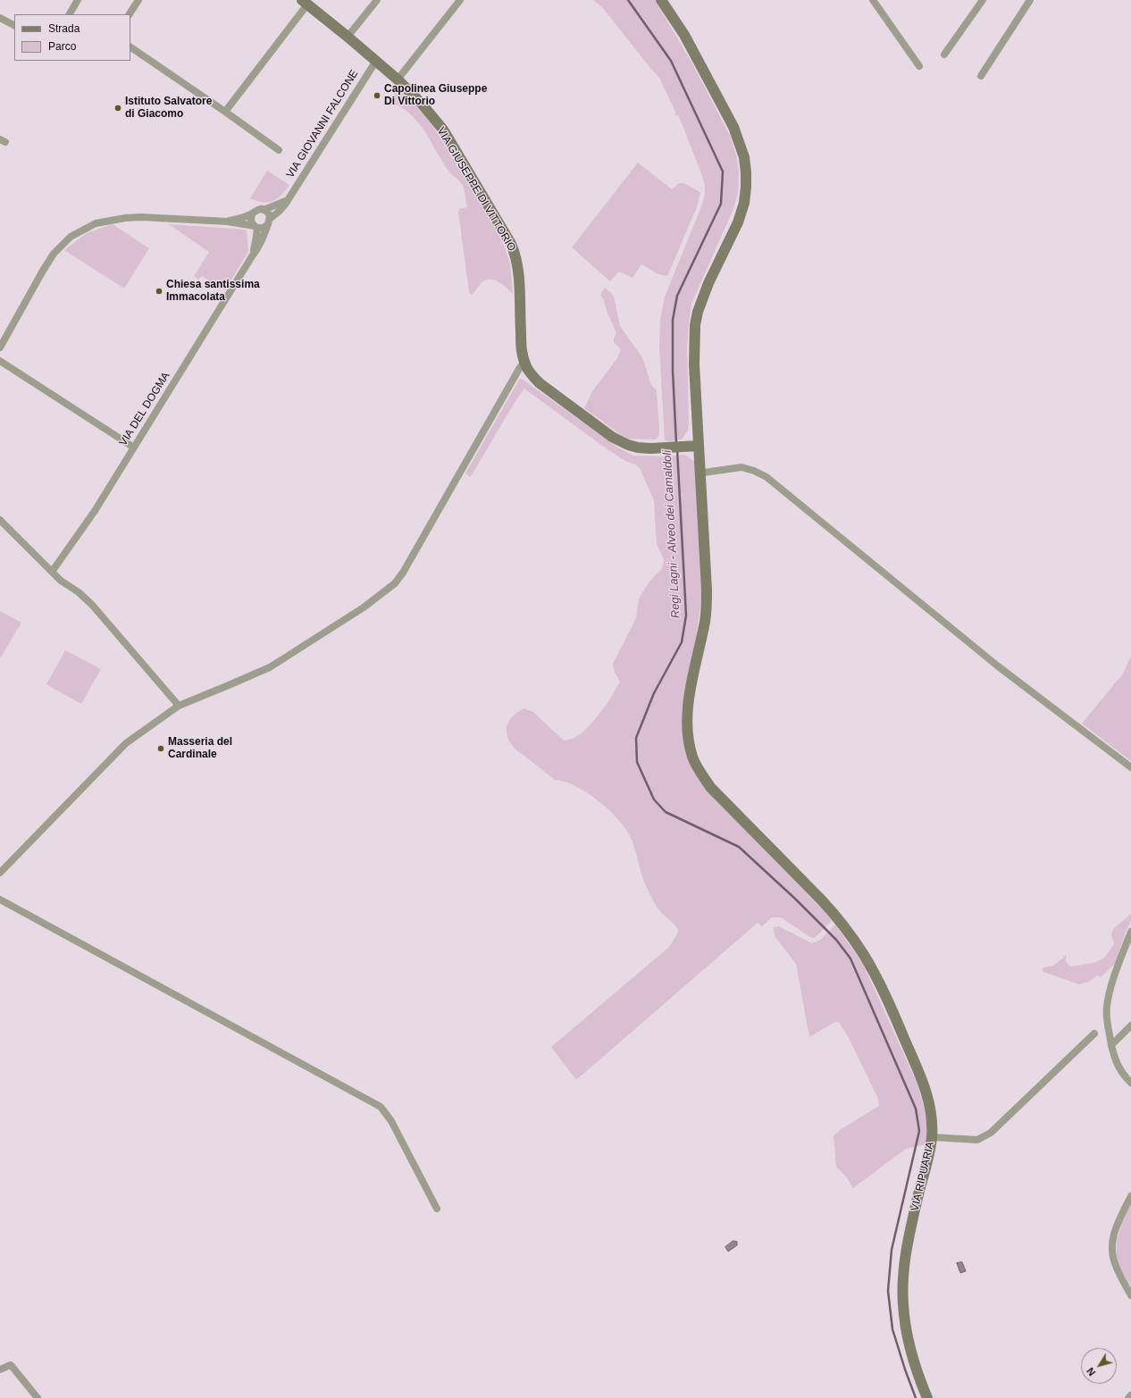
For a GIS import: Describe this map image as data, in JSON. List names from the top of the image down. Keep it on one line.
{"streets":{"street":["VIA GIOVANNI FALCONE","VIA GIUSEPPE DI VITTORIO","VIA DEL DOGMA","VIA RIPUARIA"]},"crossings":[["VIA GIOVANNI FALCONE","VIA GIUSEPPE DI VITTORIO"],["VIA GIOVANNI FALCONE","VIA DEL DOGMA"],["VIA GIUSEPPE DI VITTORIO","VIA RIPUARIA"]],"water":["Regi Lagni - Alveo dei Camaldoli"],"places":["Capolinea Giuseppe Di Vittorio","Istituto Salvatore di Giacomo","Chiesa santissima Immacolata","Masseria del Cardinale"],"legend":["Strada","Parco"],"north":"bottom left"}
